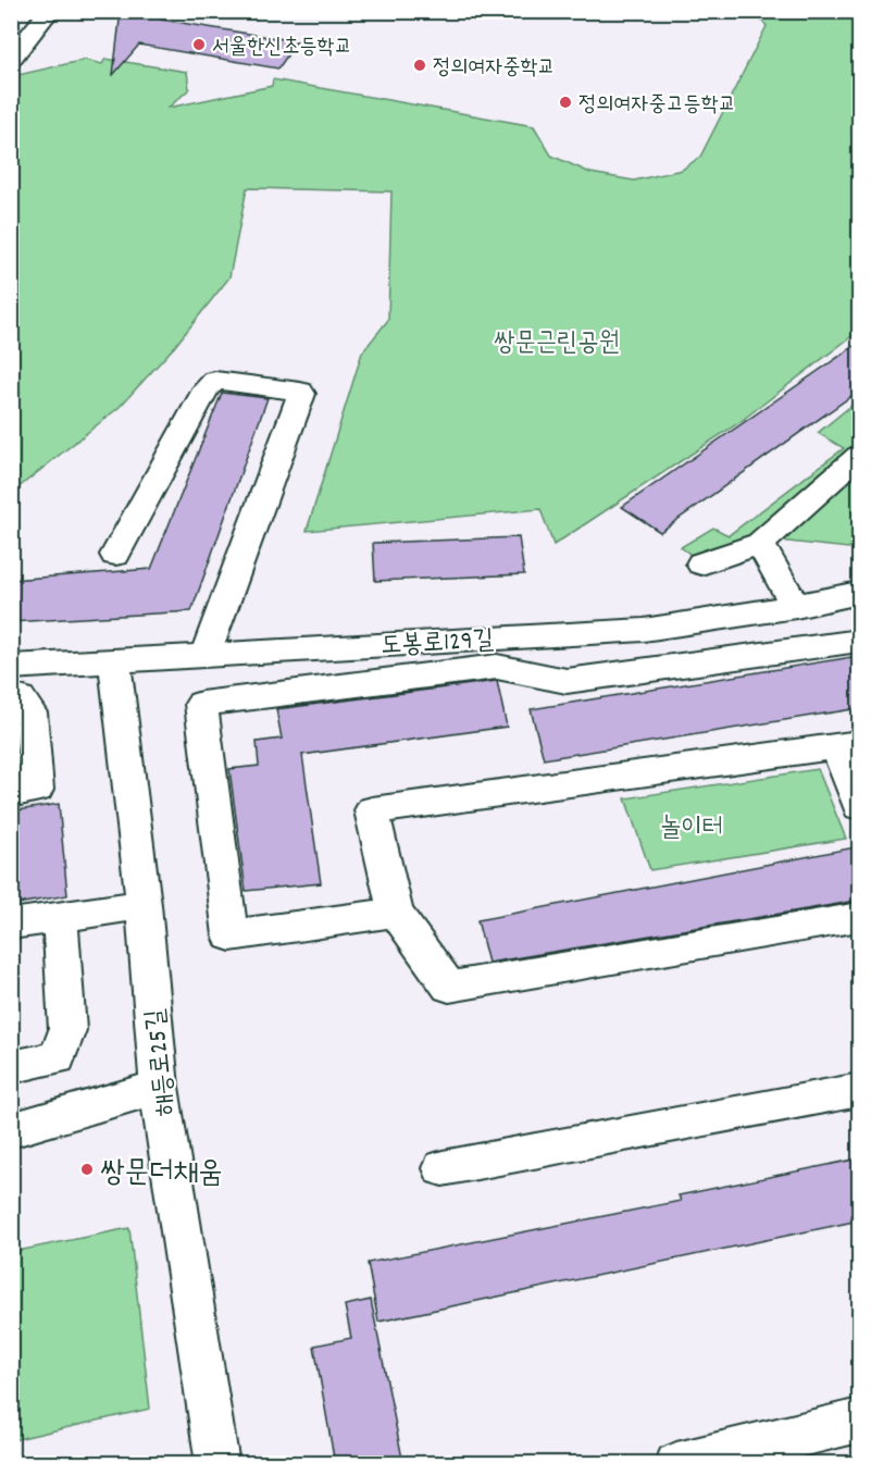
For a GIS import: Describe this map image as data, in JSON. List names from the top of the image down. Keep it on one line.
{"streets":{"street":["도봉로129길","해등로25길"]},"crossings":[["도봉로129길","해등로25길"]],"parks":["쌍문근린공원","놀이터"],"places":["서울한신초등학교","정의여자중학교","정의여자중고등학교","쌍문더채움"]}
